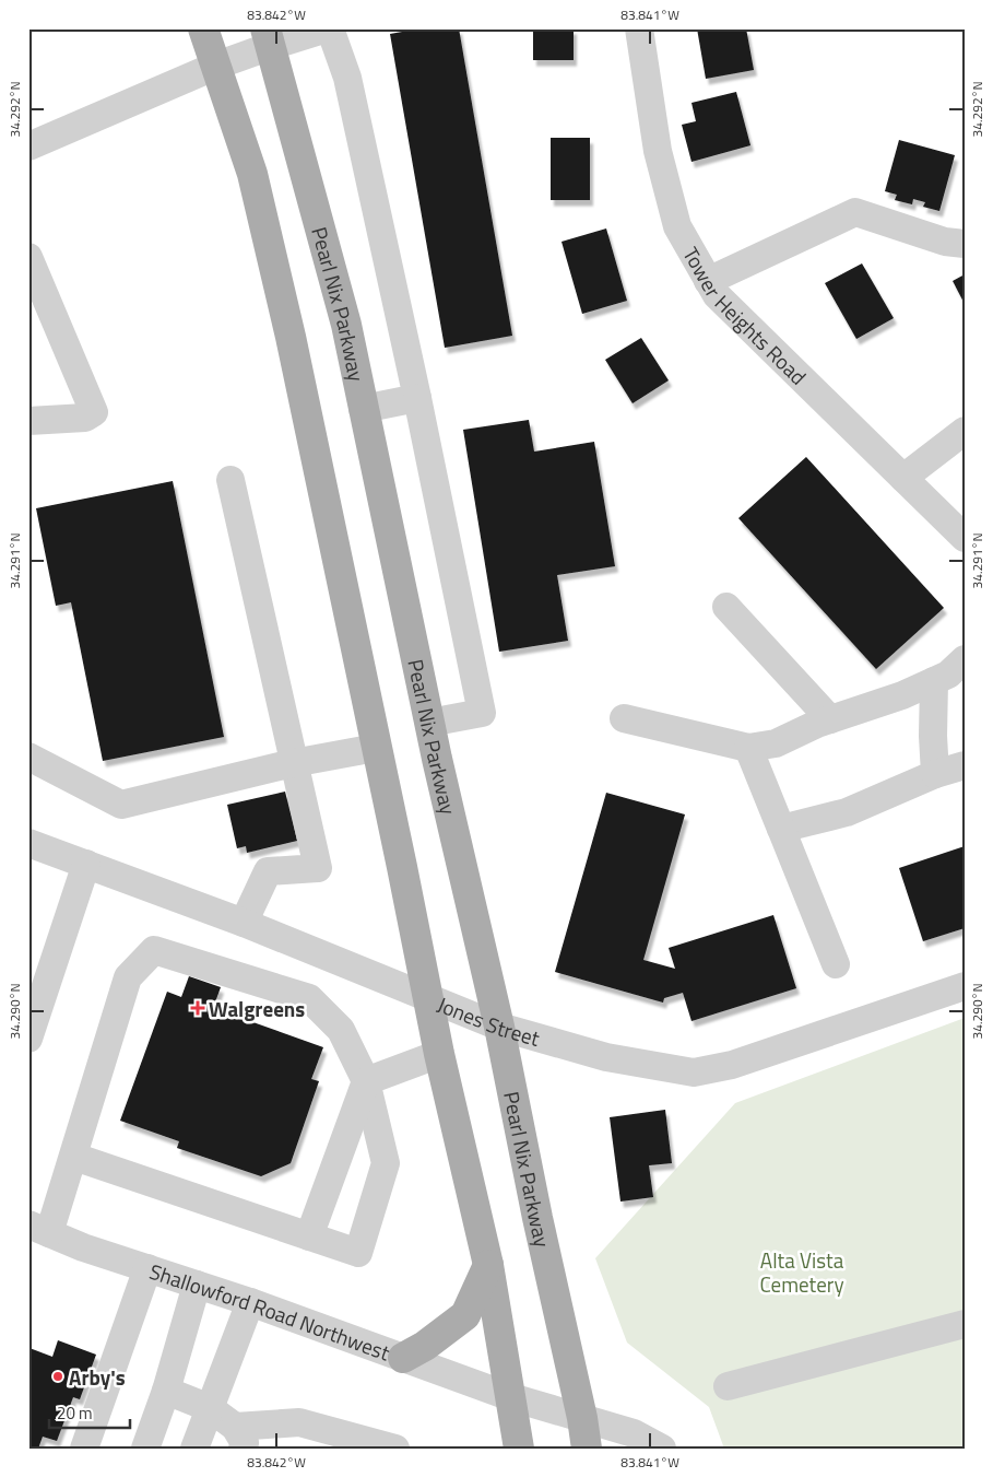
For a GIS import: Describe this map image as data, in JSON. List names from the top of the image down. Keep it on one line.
{"streets":{"main road":["Pearl Nix Parkway"],"street":["Tower Heights Road","Jones Street","Shallowford Road Northwest"]},"crossings":[["Pearl Nix Parkway","Jones Street"],["Pearl Nix Parkway","Shallowford Road Northwest"]],"parks":["Alta Vista Cemetery"],"places":{"health":["Walgreens"],"other":["Arby's"]},"scale_bar":"20 m","coordinates":["83.842°W","83.841°W","34.292°N","34.291°N","34.290°N"]}
